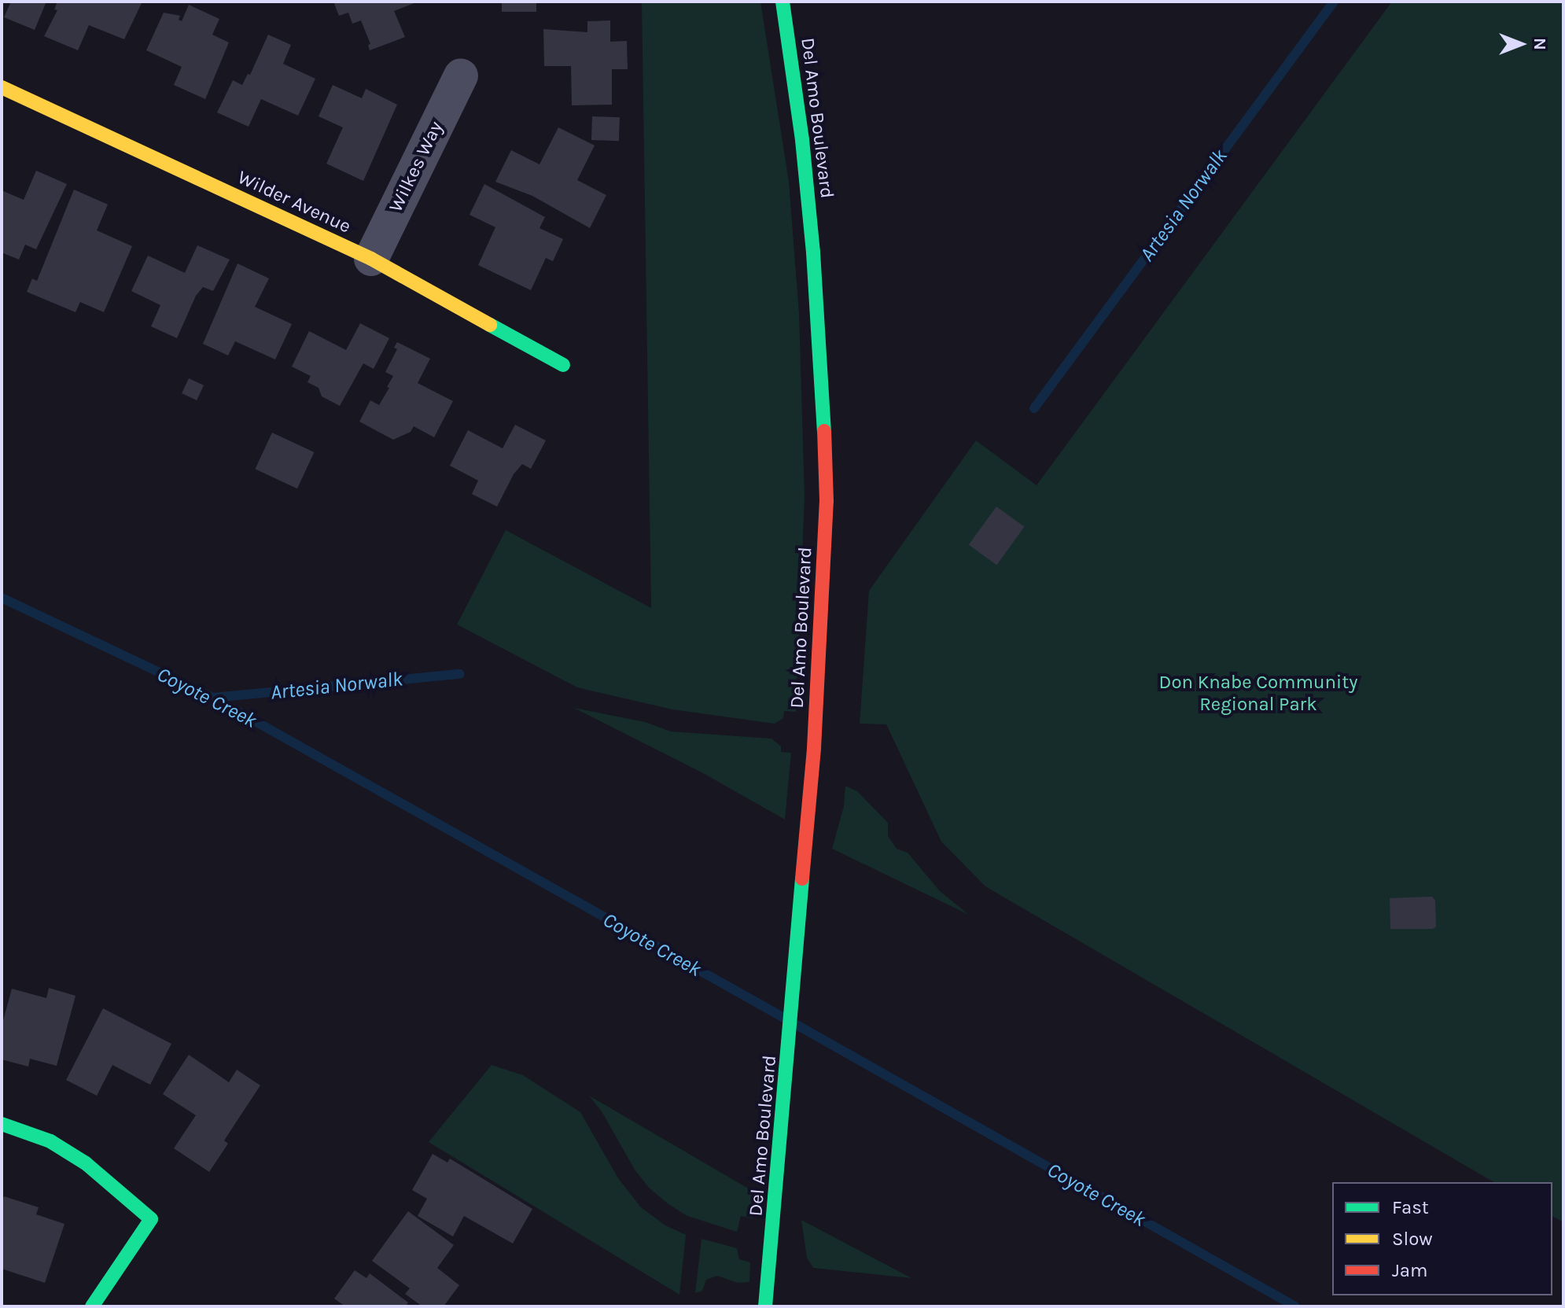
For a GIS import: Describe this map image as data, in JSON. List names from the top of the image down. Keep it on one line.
{"streets":{"main road":["Del Amo Boulevard","Wilder Avenue"],"street":["Wilkes Way"]},"crossings":[["Wilkes Way","Wilder Avenue"]],"water":["Artesia Norwalk","Coyote Creek"],"parks":["Don Knabe Community Regional Park"],"legend":["Fast","Slow","Jam"],"north":"right"}
